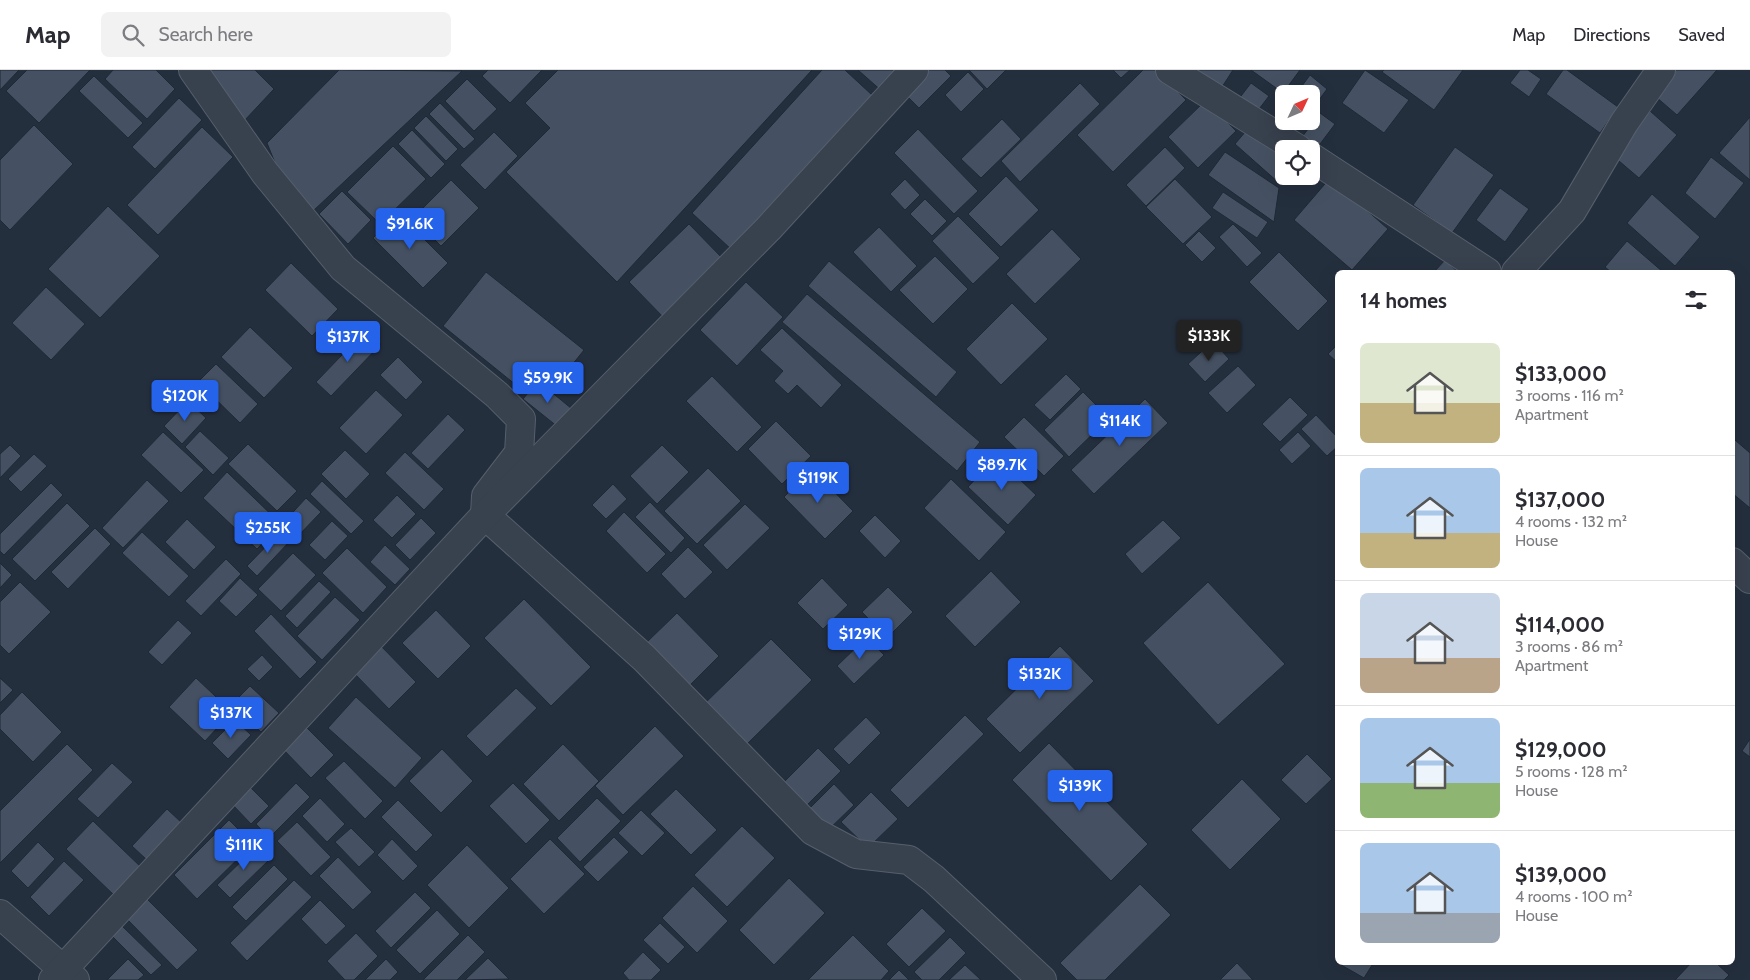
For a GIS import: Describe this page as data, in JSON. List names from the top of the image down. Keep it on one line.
{"north":"top right","page":{"header":"Map","search":"Search here","nav":["Map","Directions","Saved"],"price":["$91.6K","$133K","$137K","$59.9K","$120K","$114K","$89.7K","$119K","$255K","$129K","$132K","$137K","$139K","$111K"],"heading":"14 homes","list":[{"name":"$133,000","note":"3 rooms · 116 m² · Apartment"},{"name":"$137,000","note":"4 rooms · 132 m² · House"},{"name":"$114,000","note":"3 rooms · 86 m² · Apartment"},{"name":"$129,000","note":"5 rooms · 128 m² · House"},{"name":"$139,000","note":"4 rooms · 100 m² · House"}]}}
